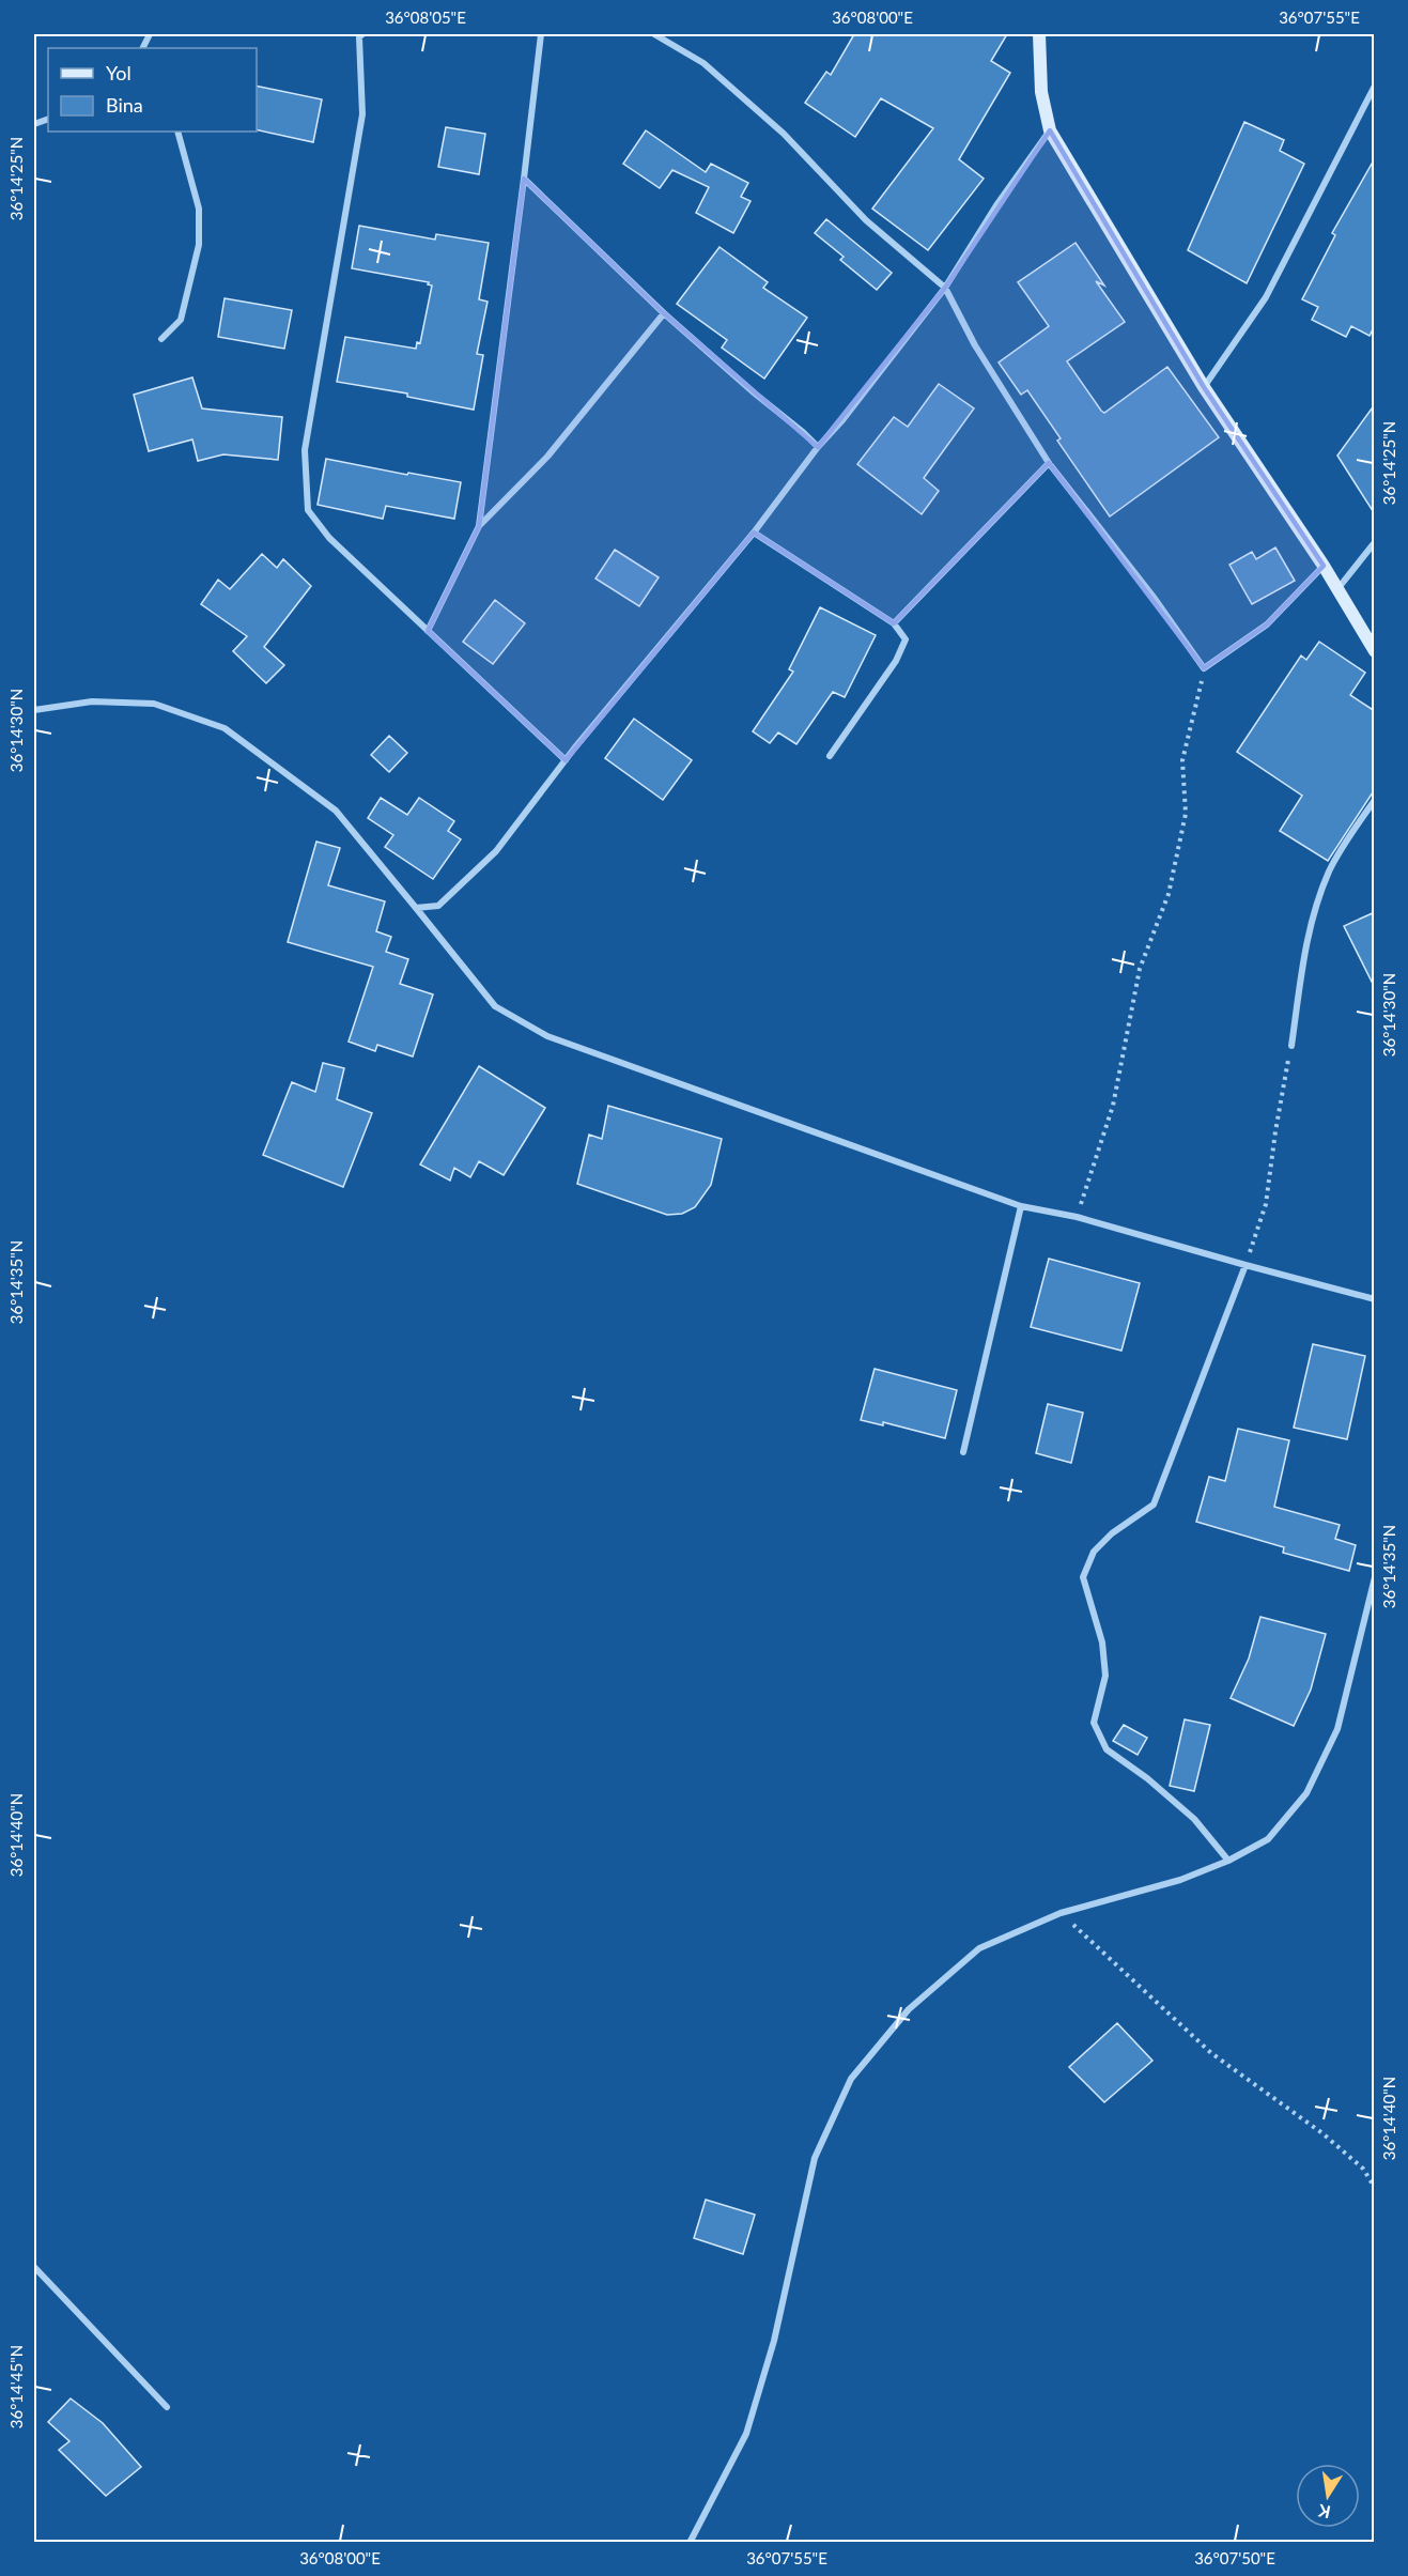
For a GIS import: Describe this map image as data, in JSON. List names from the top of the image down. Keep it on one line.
{"legend":["Yol","Bina"],"north":"bottom","coordinates":["36°08'05\"E","36°08'00\"E","36°07'55\"E","36°14'25\"N","36°14'30\"N","36°14'35\"N","36°14'40\"N","36°14'45\"N","36°07'50\"E"]}
